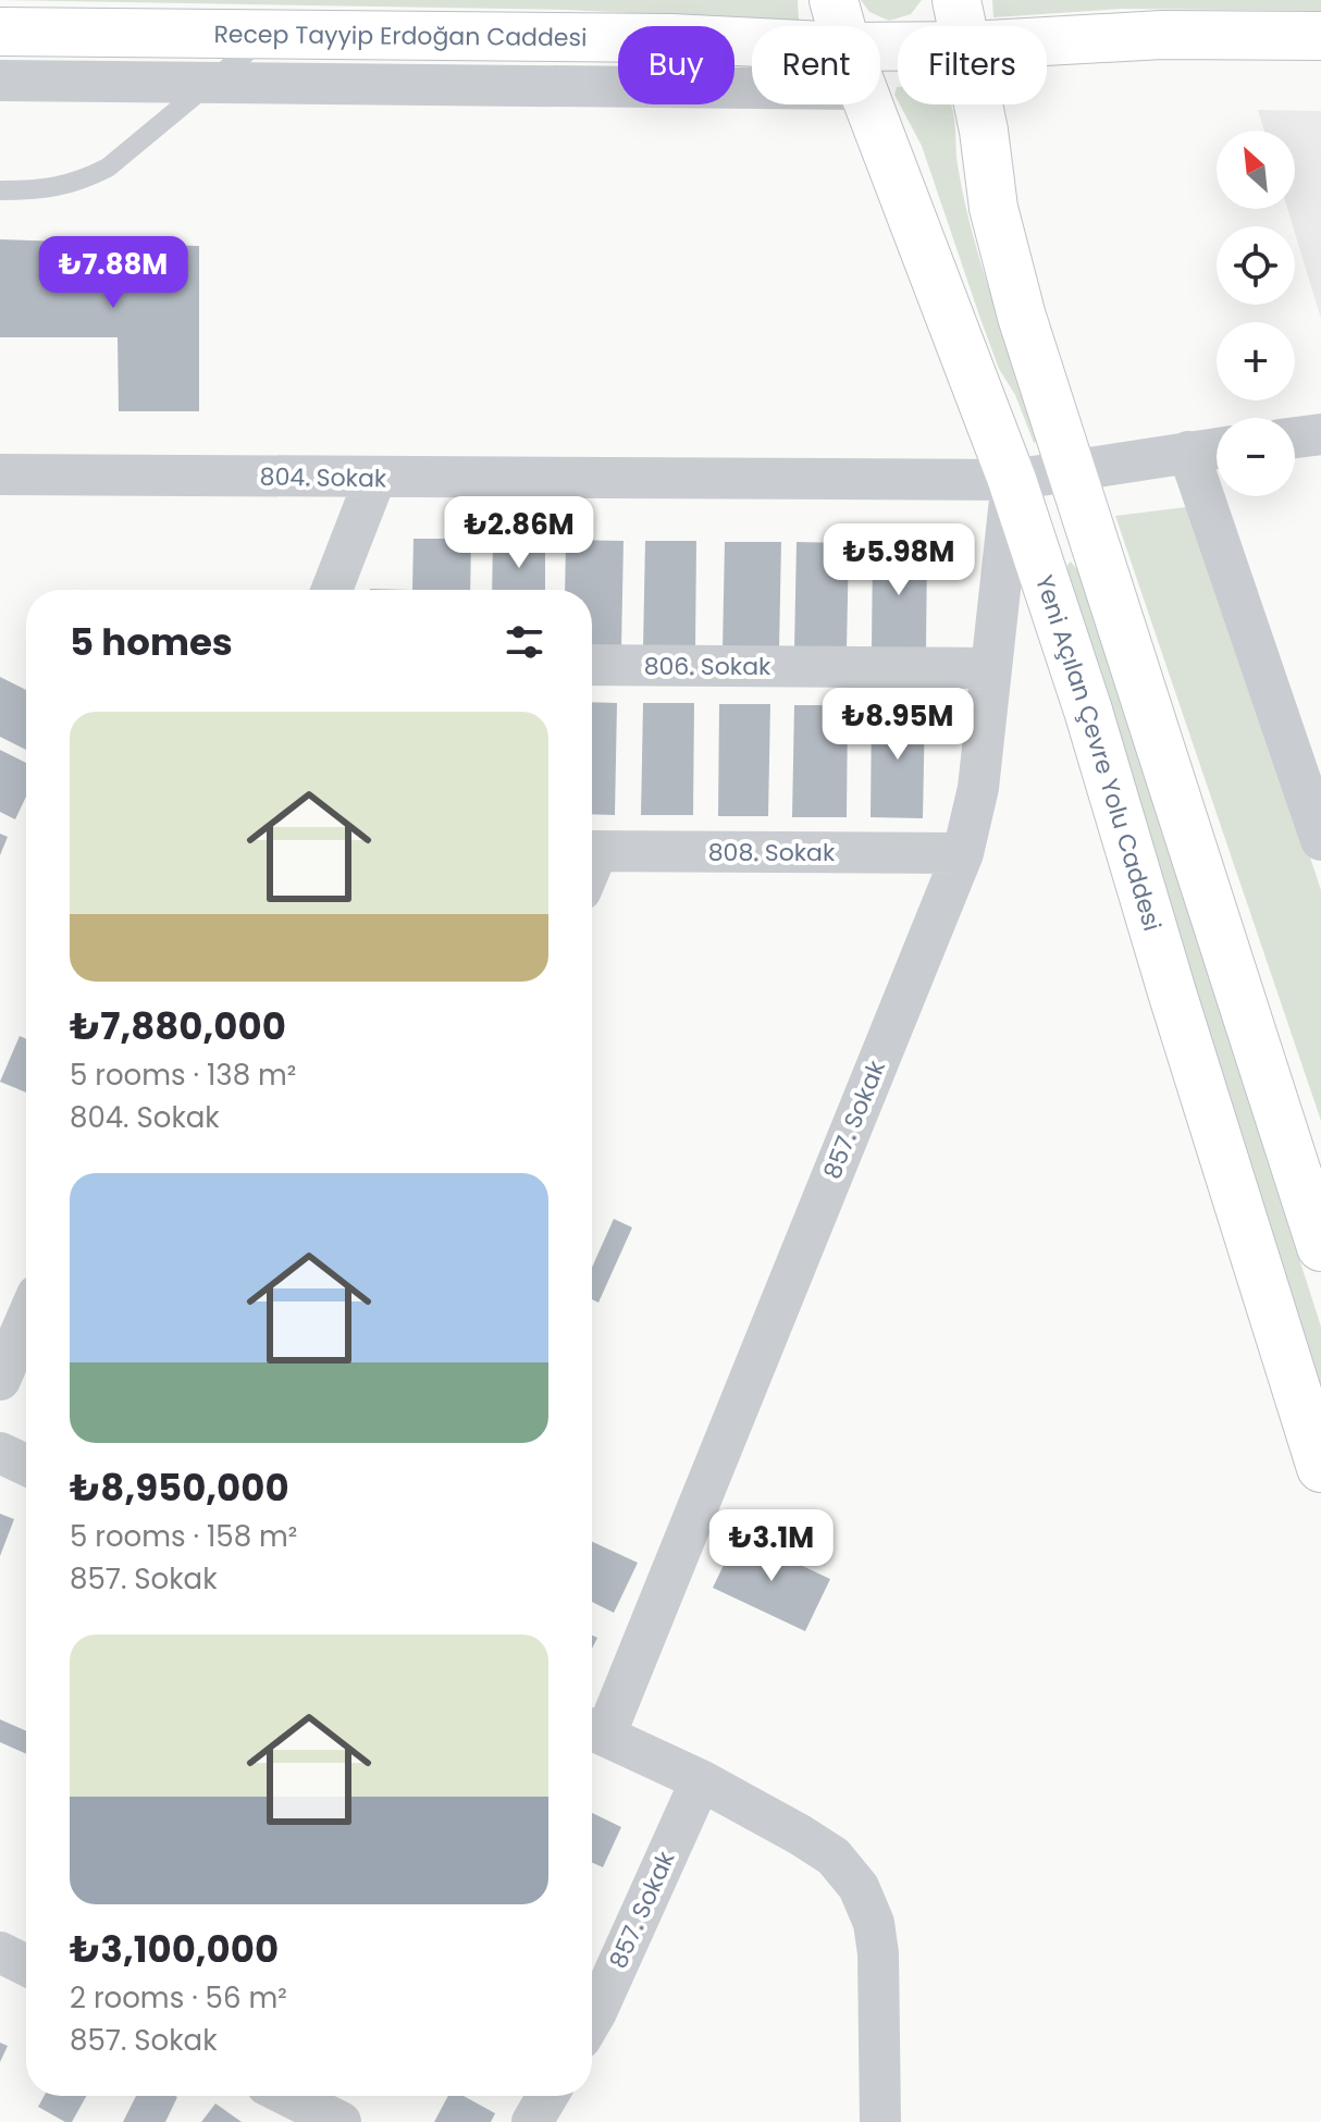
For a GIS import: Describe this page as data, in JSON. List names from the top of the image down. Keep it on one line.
{"streets":{"main road":["Recep Tayyip Erdoğan Caddesi","Yeni Açılan Çevre Yolu Caddesi"],"street":["804. Sokak","806. Sokak","808. Sokak","857. Sokak"]},"crossings":[["804. Sokak","Yeni Açılan Çevre Yolu Caddesi"],["804. Sokak","857. Sokak"],["806. Sokak","857. Sokak"],["Yeni Açılan Çevre Yolu Caddesi","857. Sokak"],["808. Sokak","857. Sokak"]],"north":"top left","page":{"chip":["Buy","Rent","Filters"],"map_buttons":["+","−"],"price":["₺7.88M","₺2.86M","₺5.98M","₺8.95M","₺3.1M"],"heading":"5 homes","list":[{"name":"₺7,880,000","note":"5 rooms · 138 m² · 804. Sokak"},{"name":"₺8,950,000","note":"5 rooms · 158 m² · 857. Sokak"},{"name":"₺3,100,000","note":"2 rooms · 56 m² · 857. Sokak"}]}}
